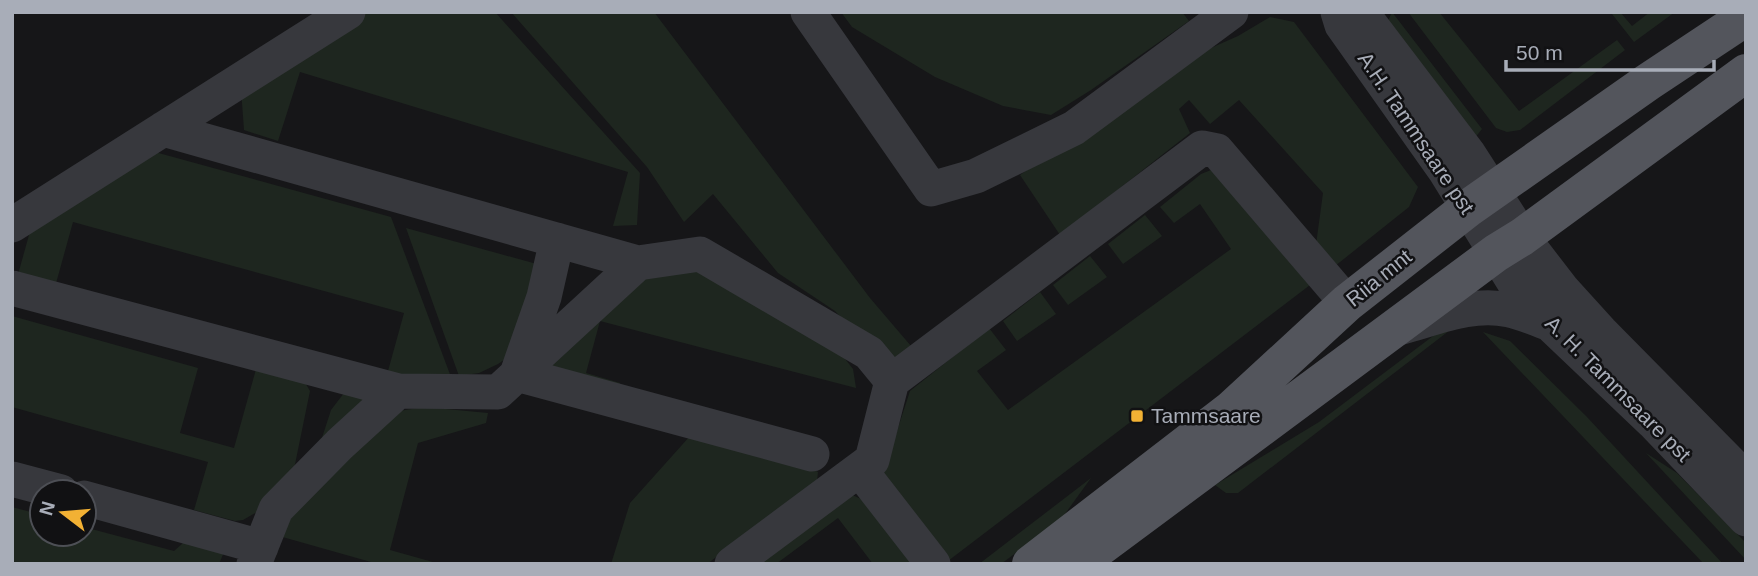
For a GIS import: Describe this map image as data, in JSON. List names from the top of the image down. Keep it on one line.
{"streets":{"main road":["Riia mnt"],"street":["A.H. Tammsaare pst","A. H. Tammsaare pst"]},"crossings":[["A.H. Tammsaare pst","Riia mnt"],["A.H. Tammsaare pst","A. H. Tammsaare pst"]],"places":{"transit":["Tammsaare"]},"scale_bar":"50 m","north":"left"}
